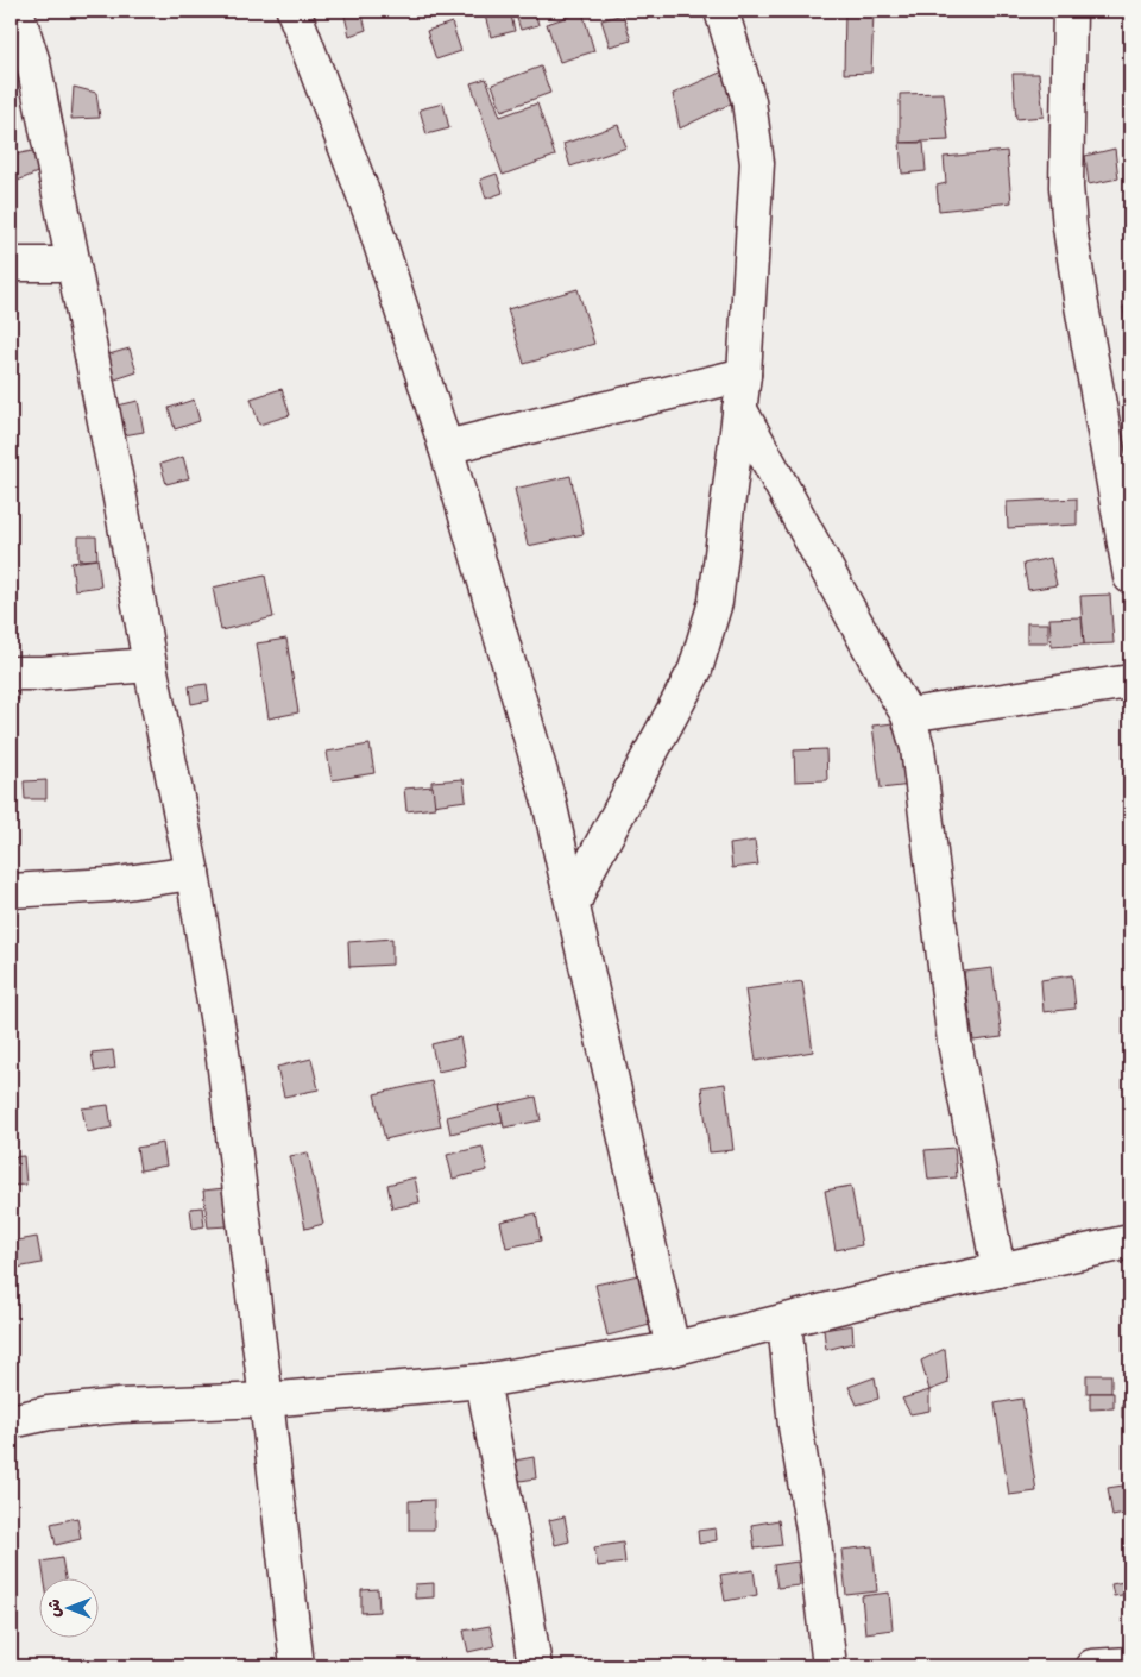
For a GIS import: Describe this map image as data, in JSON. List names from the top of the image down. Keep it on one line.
{"north":"left"}
